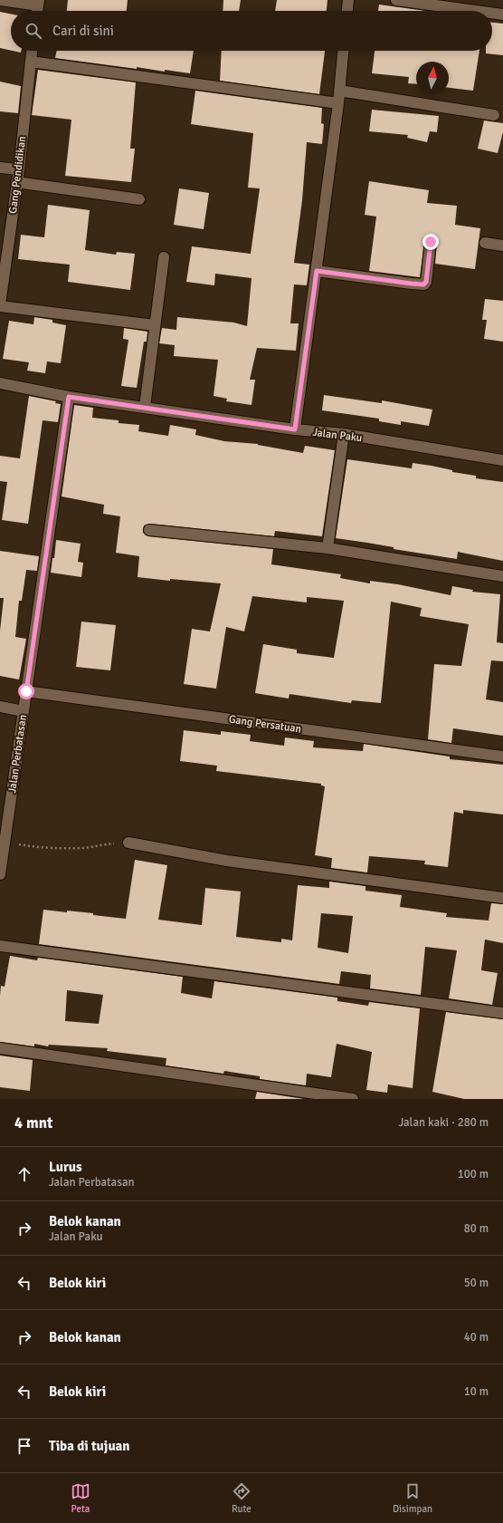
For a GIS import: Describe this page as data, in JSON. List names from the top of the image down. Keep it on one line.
{"streets":{"street":["Gang Pendidikan","Jalan Paku","Gang Persatuan","Jalan Perbatasan"]},"crossings":[["Jalan Paku","Jalan Perbatasan"],["Gang Persatuan","Jalan Perbatasan"]],"north":"top","page":{"search":"Cari di sini","heading":["4 mnt","Jalan kaki · 280 m"],"list":[["Lurus","Jalan Perbatasan","100 m"],["Belok kanan","Jalan Paku","80 m"],["Belok kiri","50 m"],["Belok kanan","40 m"],["Belok kiri","10 m"],"Tiba di tujuan"],"nav":["Peta","Rute","Disimpan"]}}
